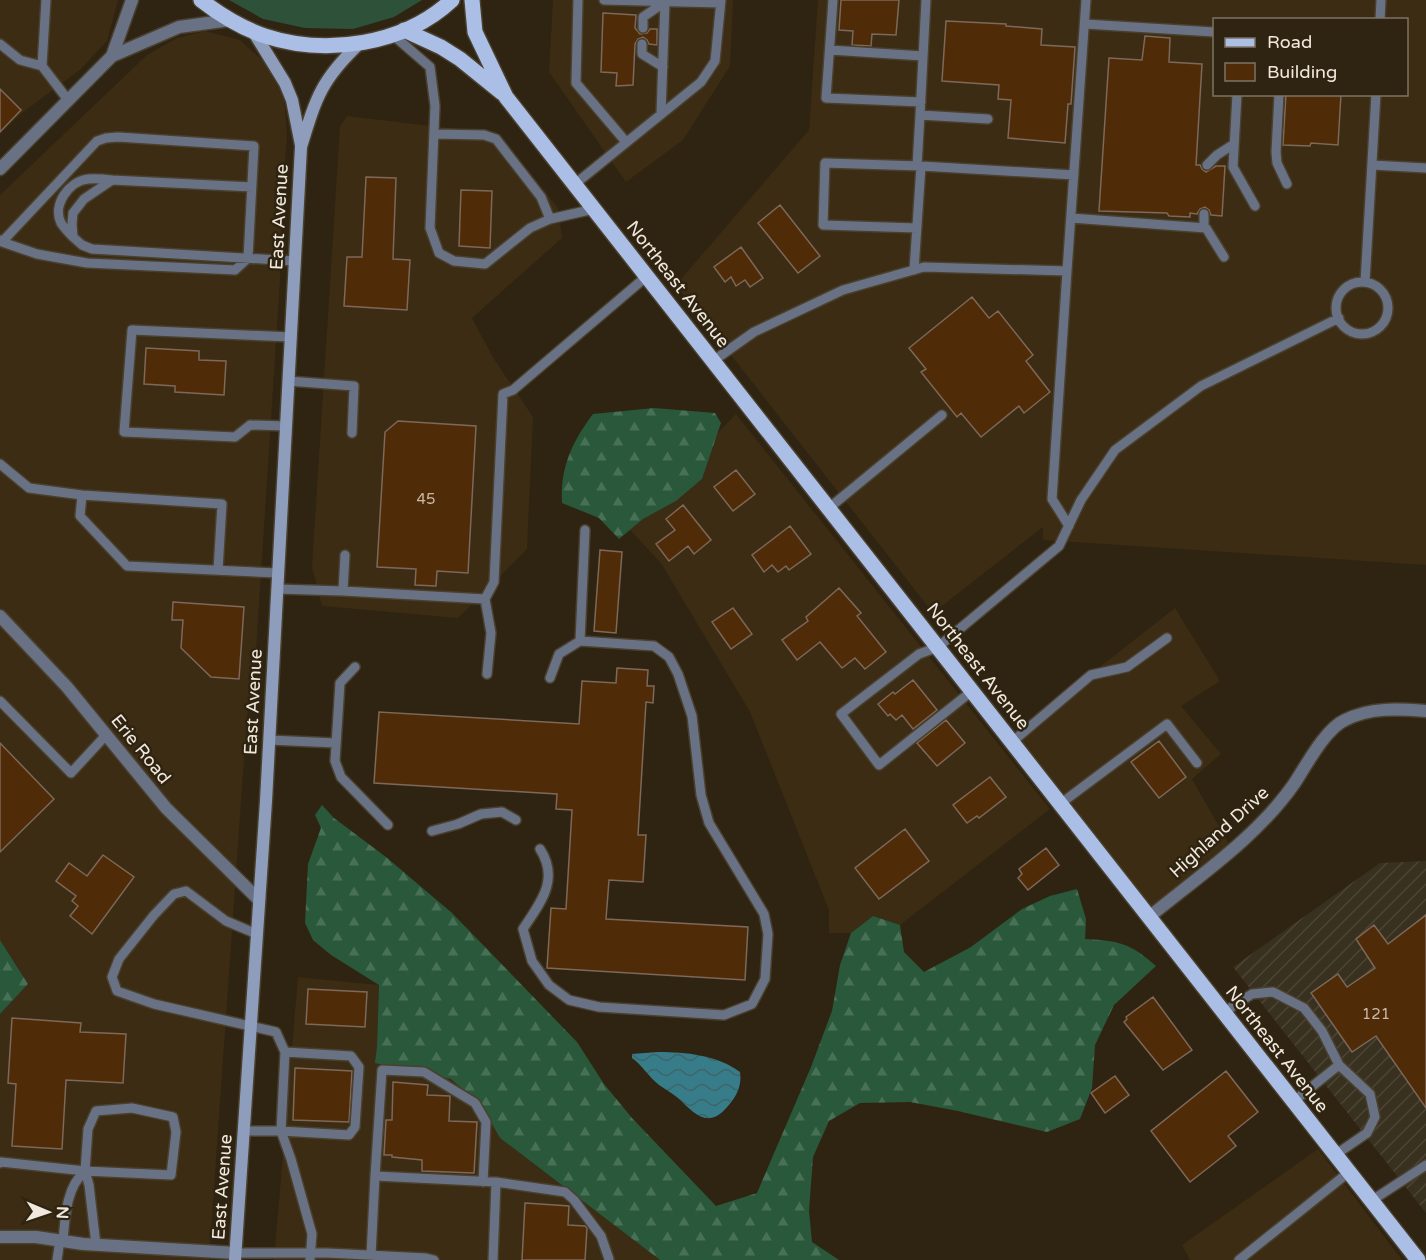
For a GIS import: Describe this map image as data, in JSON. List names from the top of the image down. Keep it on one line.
{"streets":{"main road":["East Avenue","Northeast Avenue"],"street":["Erie Road","Highland Drive"]},"crossings":[["East Avenue","Erie Road"],["Northeast Avenue","Highland Drive"]],"house_numbers":["45","121"],"legend":["Road","Building"],"north":"right"}
